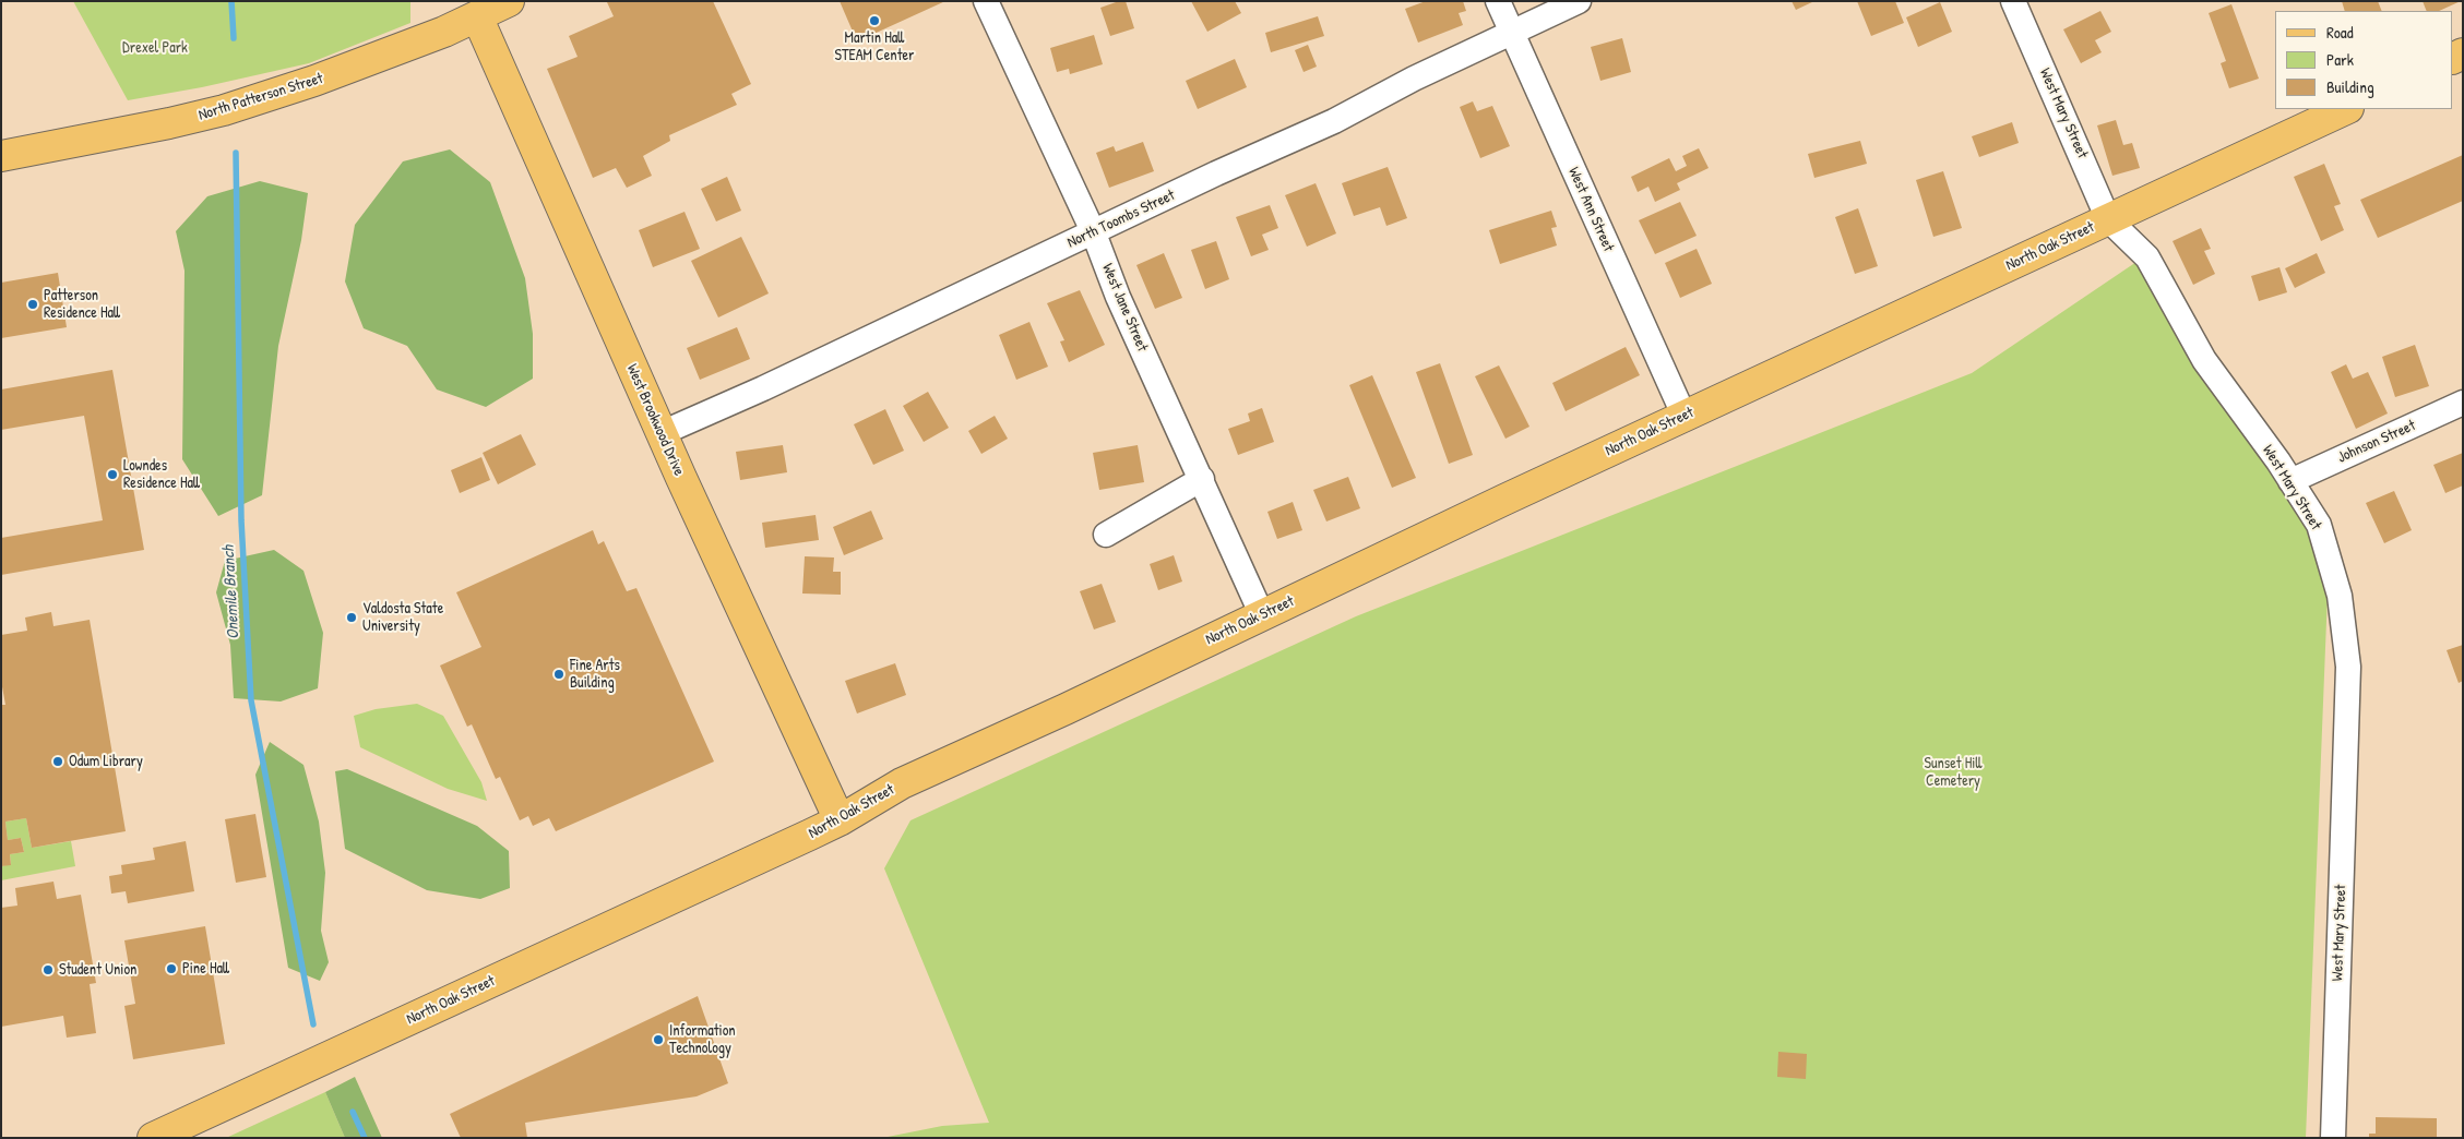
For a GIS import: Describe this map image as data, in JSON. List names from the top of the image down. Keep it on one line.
{"streets":{"main road":["North Patterson Street","North Oak Street","West Brookwood Drive"],"street":["West Mary Street","West Ann Street","North Toombs Street","West Jane Street","Johnson Street"]},"crossings":[["North Patterson Street","West Brookwood Drive"],["West Mary Street","North Oak Street"],["West Mary Street","Johnson Street"],["West Ann Street","North Toombs Street"],["West Ann Street","North Oak Street"],["North Toombs Street","West Jane Street"],["North Toombs Street","West Brookwood Drive"],["North Oak Street","West Jane Street"],["North Oak Street","West Brookwood Drive"]],"water":["Onemile Branch"],"parks":["Drexel Park","Sunset Hill Cemetery"],"places":["Martin Hall STEAM Center","Patterson Residence Hall","Lowndes Residence Hall","Valdosta State University","Fine Arts Building","Odum Library","Pine Hall","Student Union","Information Technology"],"legend":["Road","Park","Building"]}
